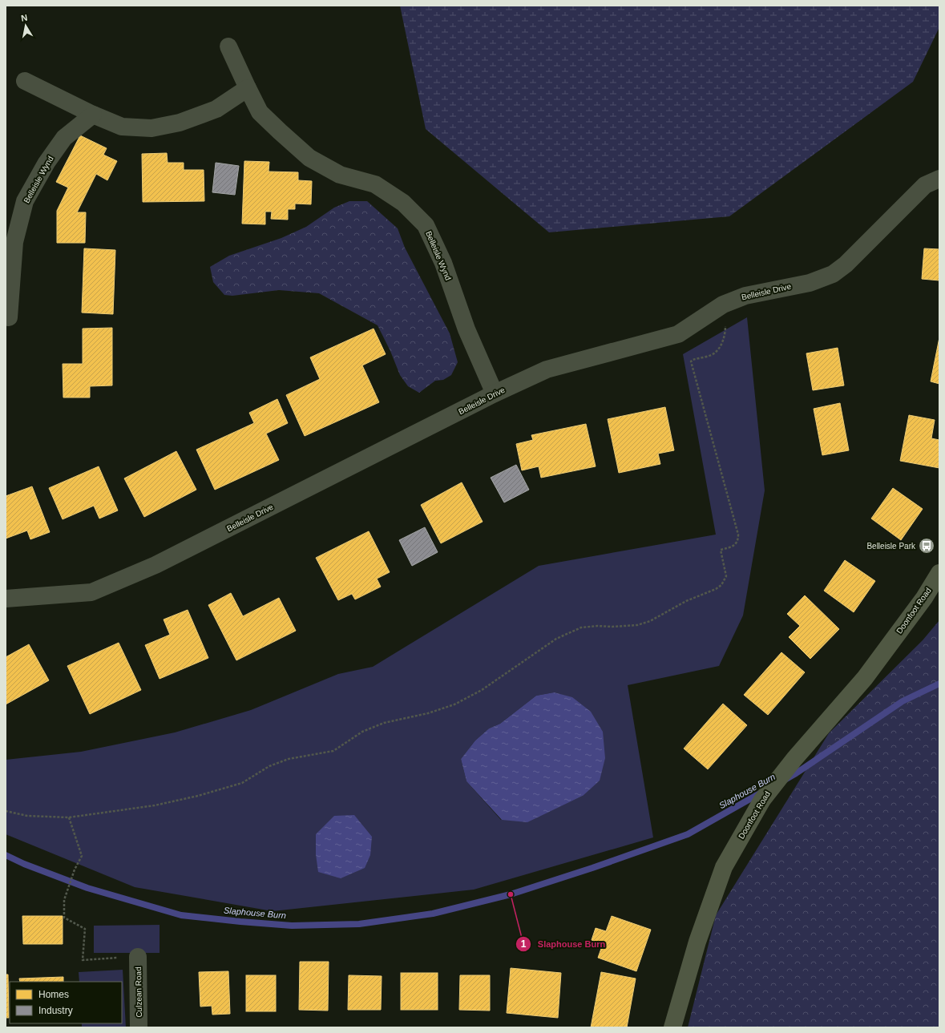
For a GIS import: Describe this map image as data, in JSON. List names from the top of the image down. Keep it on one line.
{"streets":{"main road":["Doonfoot Road"],"street":["Belleisle Wynd","Belleisle Drive","Culzean Road"]},"crossings":[["Belleisle Wynd","Belleisle Drive"]],"water":["Slaphouse Burn"],"places":{"bus stop":["Belleisle Park"],"other":["Slaphouse Burn"]},"legend":["Homes","Industry"],"north":"top"}
